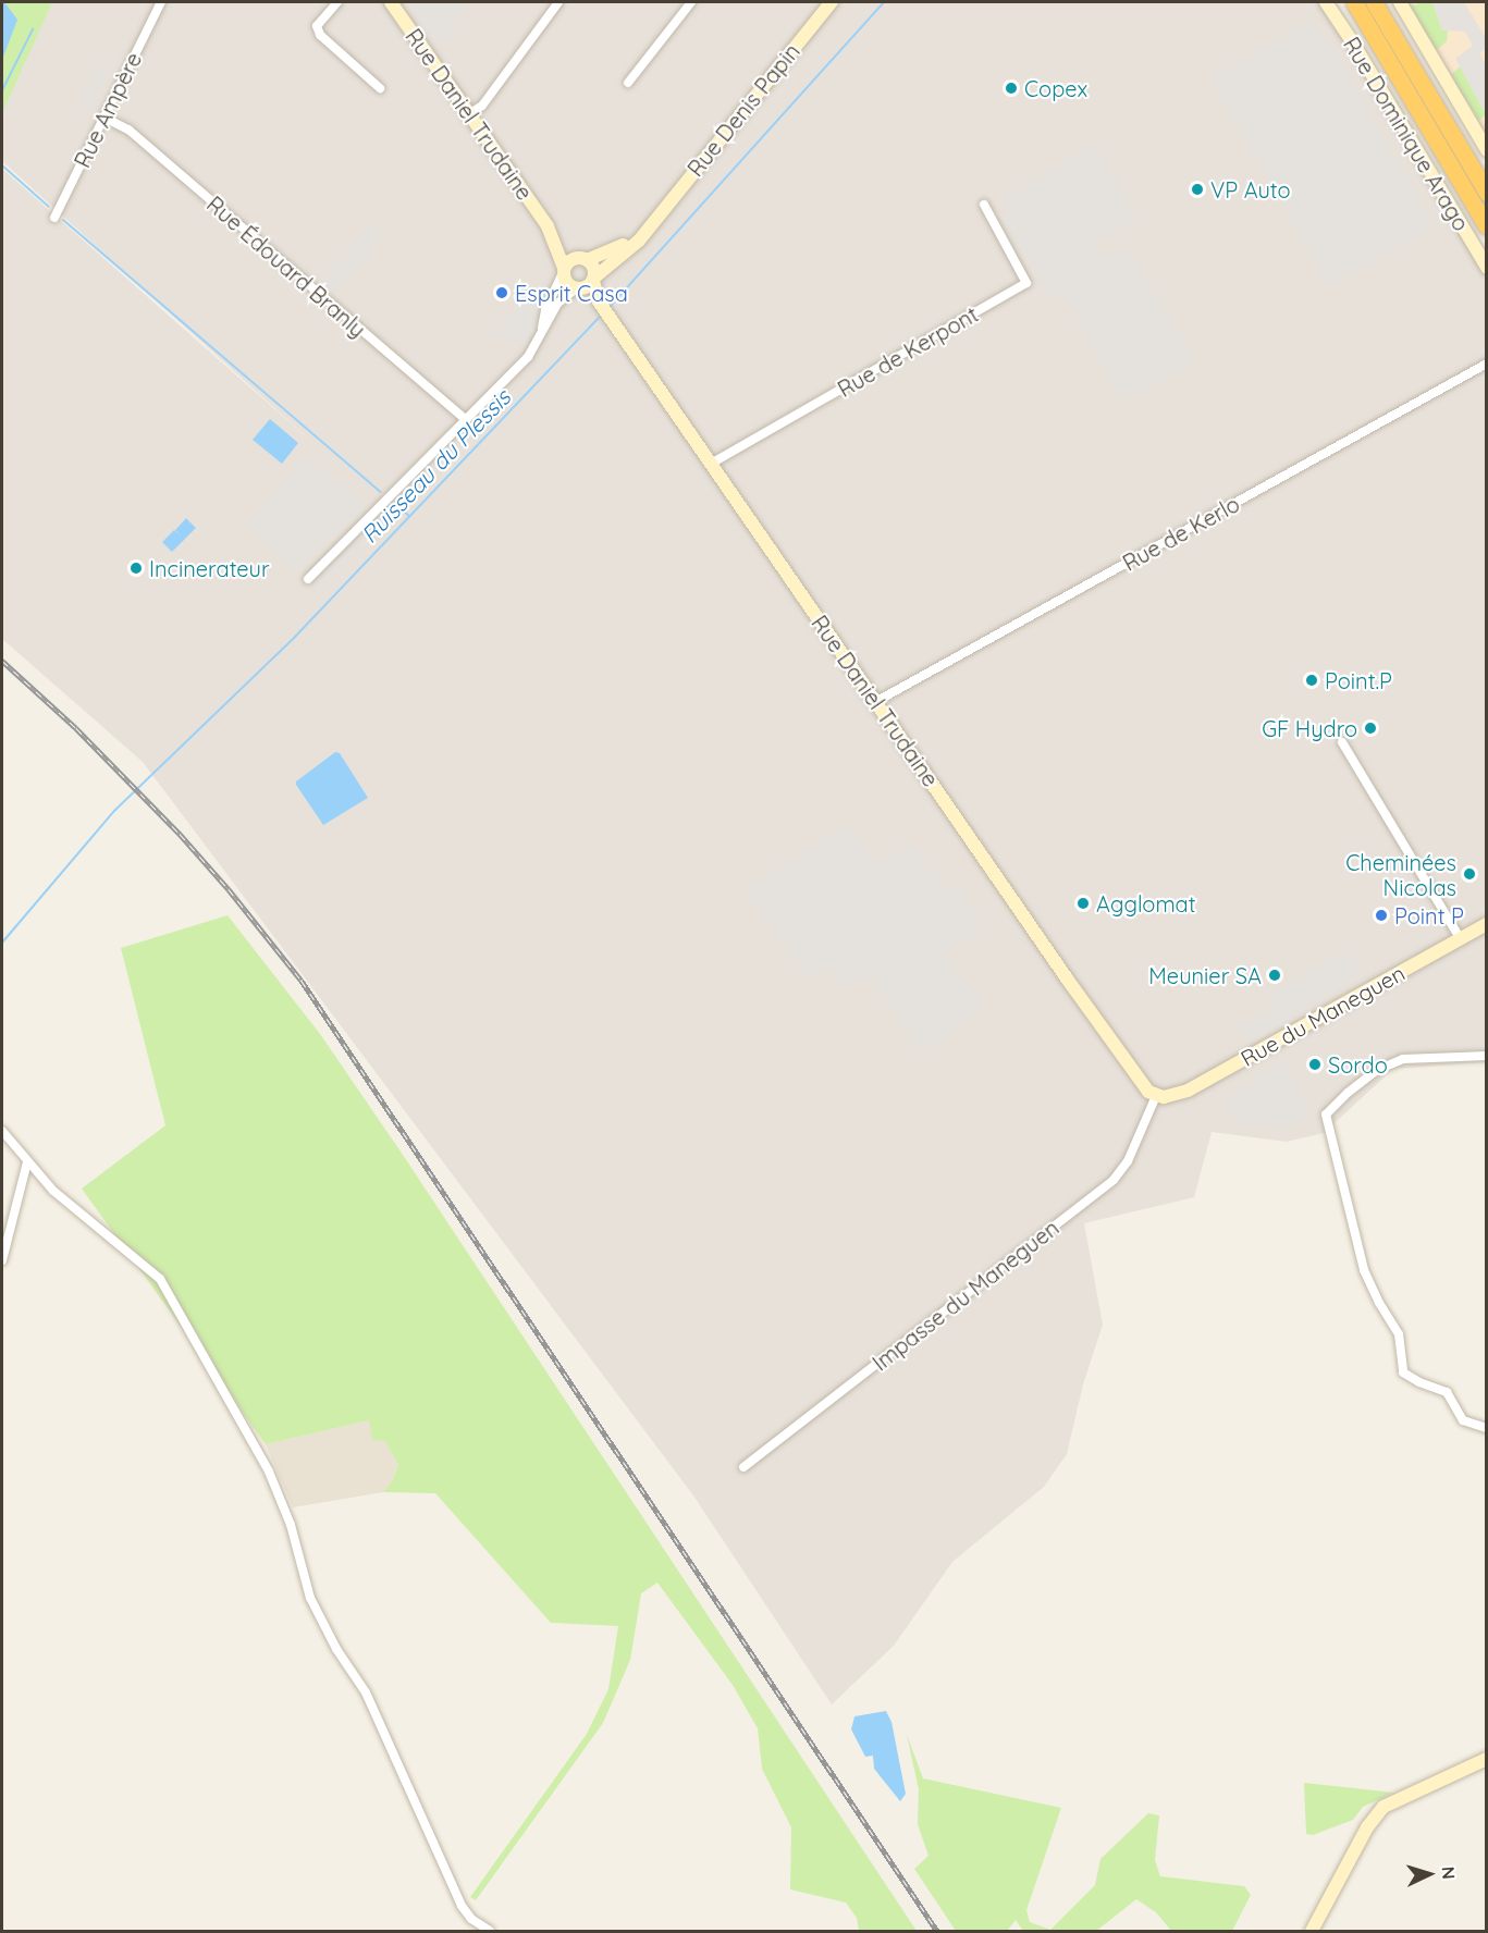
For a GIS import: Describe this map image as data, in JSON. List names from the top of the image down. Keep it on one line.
{"streets":{"street":["Rue Ampère","Rue Denis Papin","Rue Daniel Trudaine","Rue Dominique Arago","Rue Édouard Branly","Rue de Kerpont","Rue de Kerlo","Rue du Maneguen","Impasse du Maneguen"]},"crossings":[["Rue Ampère","Rue Édouard Branly"],["Rue Denis Papin","Rue Daniel Trudaine"],["Rue Daniel Trudaine","Rue de Kerpont"],["Rue Daniel Trudaine","Rue de Kerlo"],["Rue Daniel Trudaine","Rue du Maneguen"],["Rue Daniel Trudaine","Impasse du Maneguen"],["Rue du Maneguen","Impasse du Maneguen"]],"water":["Ruisseau du Plessis"],"places":["Copex","VP Auto","Esprit Casa","Incinerateur","Point.P","GF Hydro","Cheminées Nicolas","Agglomat","Point P","Meunier SA","Sordo"],"north":"right"}
